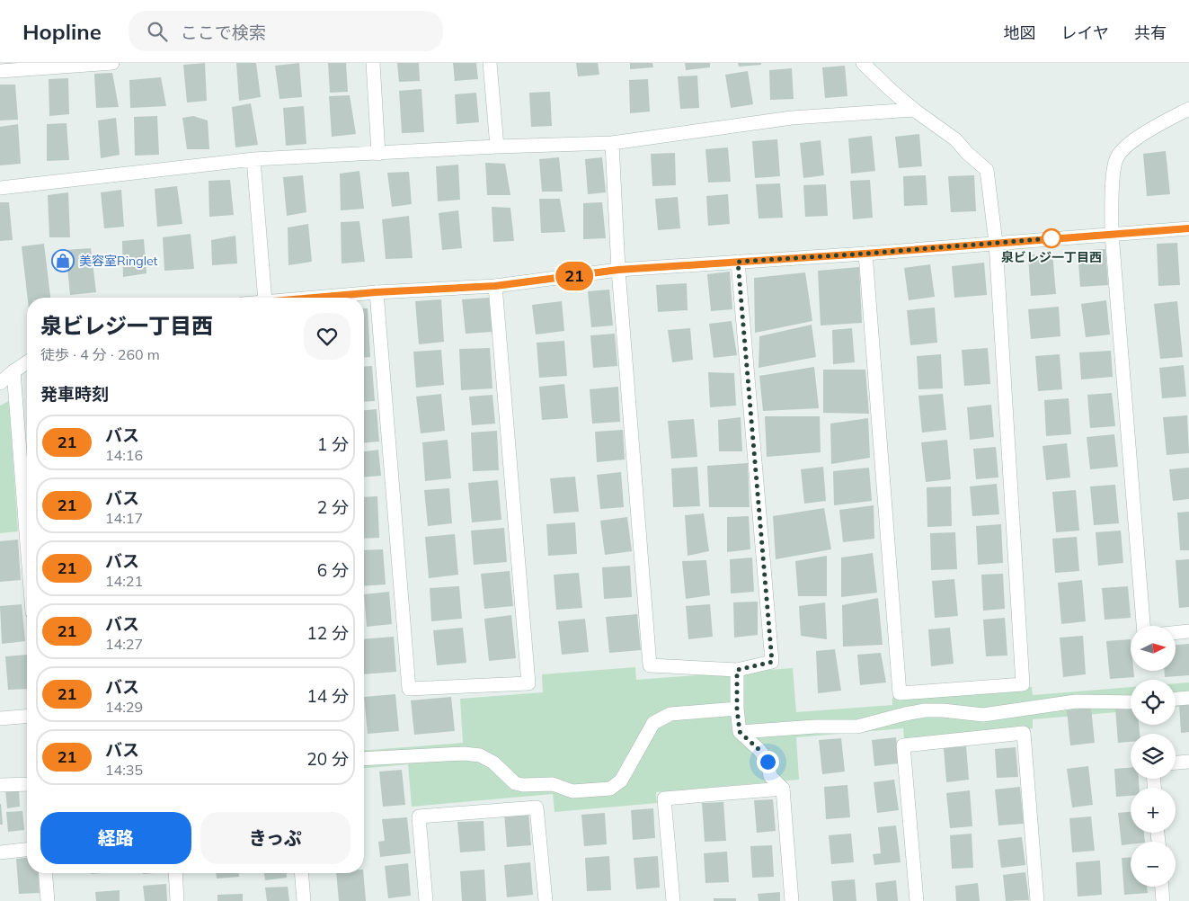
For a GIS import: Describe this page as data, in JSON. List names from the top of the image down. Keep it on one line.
{"places":{"other":["泉ビレジ一丁目西"],"shop":["美容室Ringlet"]},"lines":["bus line 21"],"north":"right","page":{"header":"Hopline","search":"ここで検索","nav":["地図","レイヤ","共有"],"on_map":"21","heading":[["泉ビレジ一丁目西","徒歩 · 4 分 · 260 m"],"発車時刻"],"list":[{"mark":"21","name":"バス","note":"14:16","value":"1 分"},{"mark":"21","name":"バス","note":"14:17","value":"2 分"},{"mark":"21","name":"バス","note":"14:21","value":"6 分"},{"mark":"21","name":"バス","note":"14:27","value":"12 分"},{"mark":"21","name":"バス","note":"14:29","value":"14 分"},{"mark":"21","name":"バス","note":"14:35","value":"20 分"}],"map_buttons":["+","−"],"buttons":["経路","きっぷ"]}}
